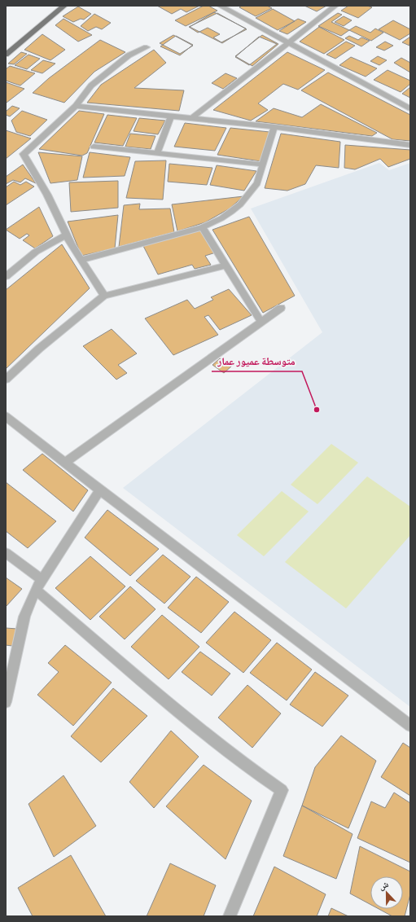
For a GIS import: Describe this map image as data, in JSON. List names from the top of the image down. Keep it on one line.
{"places":["متوسطة عميور عمار"],"north":"top"}
